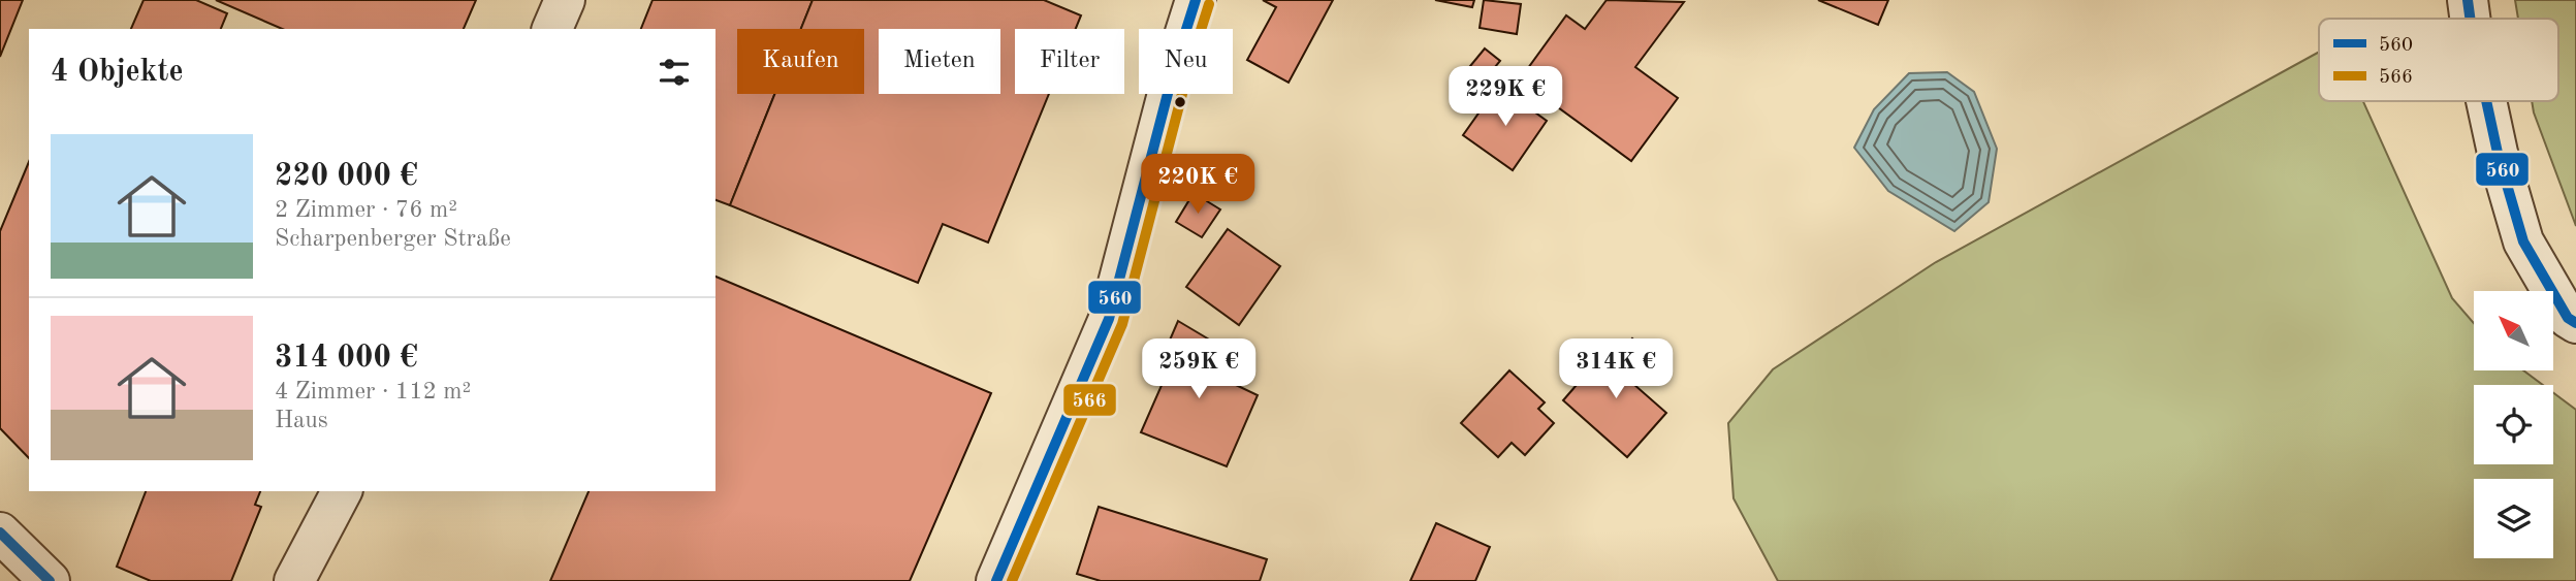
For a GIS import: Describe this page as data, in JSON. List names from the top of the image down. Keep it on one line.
{"lines":["transit line 560","transit line 566"],"legend":["560","566"],"north":"top left","page":{"chip":["Kaufen","Mieten","Filter","Neu"],"heading":"4 Objekte","price":["229K €","220K €","259K €","314K €"],"list":[{"name":"220 000 €","note":"2 Zimmer · 76 m² · Scharpenberger Straße"},{"name":"314 000 €","note":"4 Zimmer · 112 m² · Haus"}]}}
